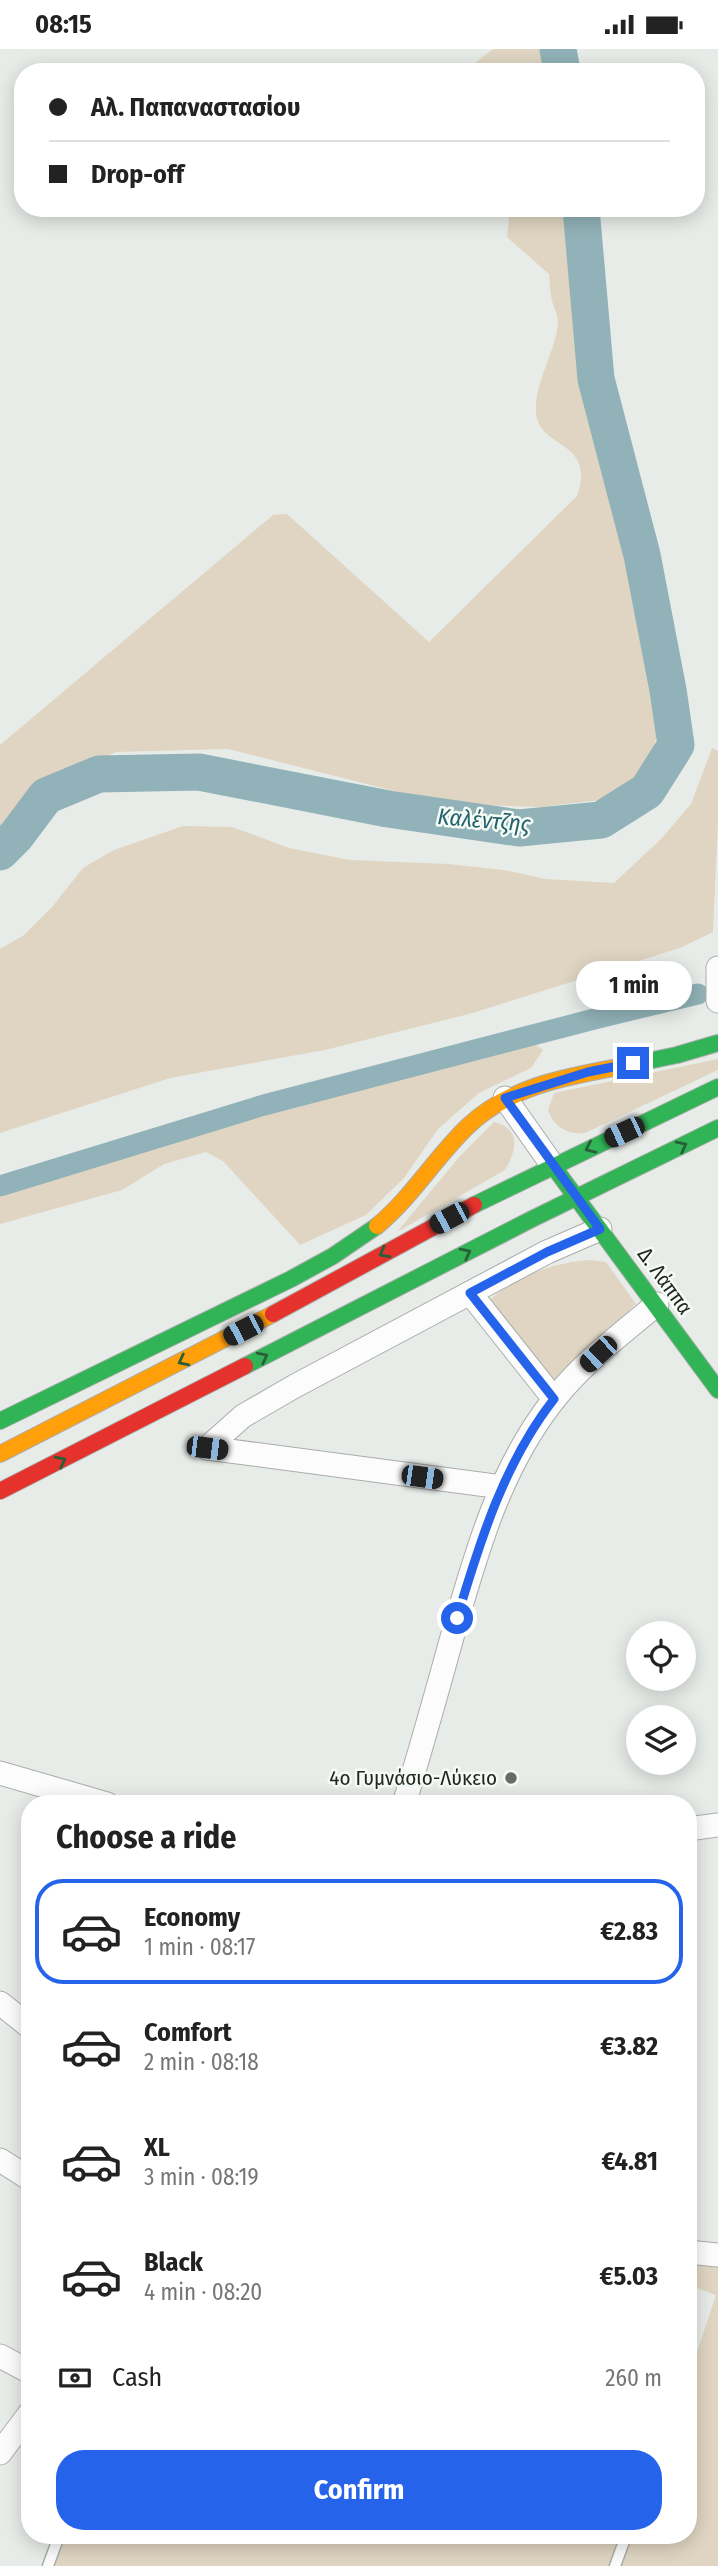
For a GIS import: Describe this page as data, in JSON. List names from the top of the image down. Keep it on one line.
{"streets":{"main road":["Δ. Λάππα"]},"water":["Καλέντζης"],"places":["4ο Γυμνάσιο-Λύκειο"],"page":{"status":"08:15","banner":["Αλ. Παπαναστασίου","Drop-off"],"bubble":"1 min","heading":"Choose a ride","list":[{"name":"Economy","note":"1 min · 08:17","value":"€2.83"},{"name":"Comfort","note":"2 min · 08:18","value":"€3.82"},{"name":"XL","note":"3 min · 08:19","value":"€4.81"},{"name":"Black","note":"4 min · 08:20","value":"€5.03"}],"pay":["Cash","260 m"],"buttons":"Confirm"}}
